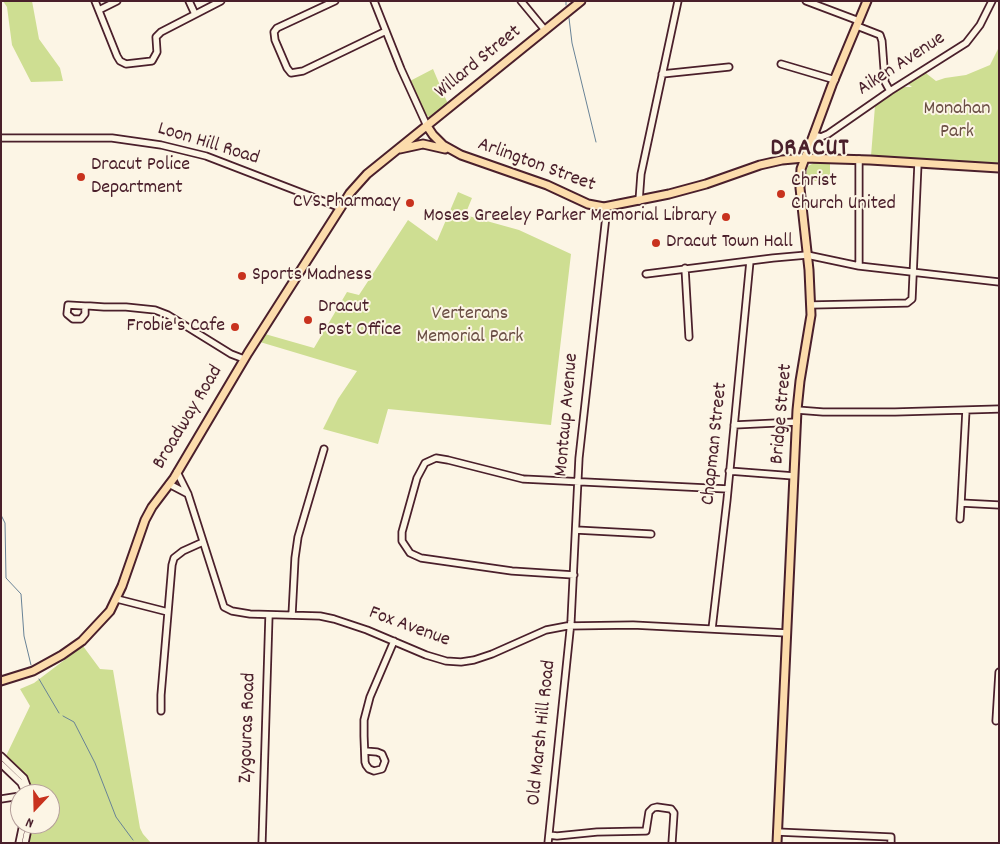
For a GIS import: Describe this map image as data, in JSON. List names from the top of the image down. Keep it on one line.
{"streets":{"main road":["Willard Street","Arlington Street","Bridge Street","Broadway Road"],"street":["Aiken Avenue","Loon Hill Road","Montaup Avenue","Chapman Street","Fox Avenue","Zygouras Road","Old Marsh Hill Road"]},"crossings":[["Willard Street","Arlington Street"],["Willard Street","Broadway Road"],["Aiken Avenue","Bridge Street"],["Loon Hill Road","Broadway Road"],["Arlington Street","Bridge Street"],["Arlington Street","Montaup Avenue"],["Bridge Street","Fox Avenue"],["Montaup Avenue","Fox Avenue"],["Montaup Avenue","Old Marsh Hill Road"],["Broadway Road","Fox Avenue"],["Chapman Street","Fox Avenue"],["Fox Avenue","Zygouras Road"],["Fox Avenue","Old Marsh Hill Road"]],"districts":["DRACUT"],"parks":["Monahan Park","Verterans Memorial Park"],"places":["Dracut Police Department","Christ Church United","CVS Pharmacy","Moses Greeley Parker Memorial Library","Dracut Town Hall","Sports Madness","Dracut Post Office","Frobie's Cafe"],"north":"bottom"}
